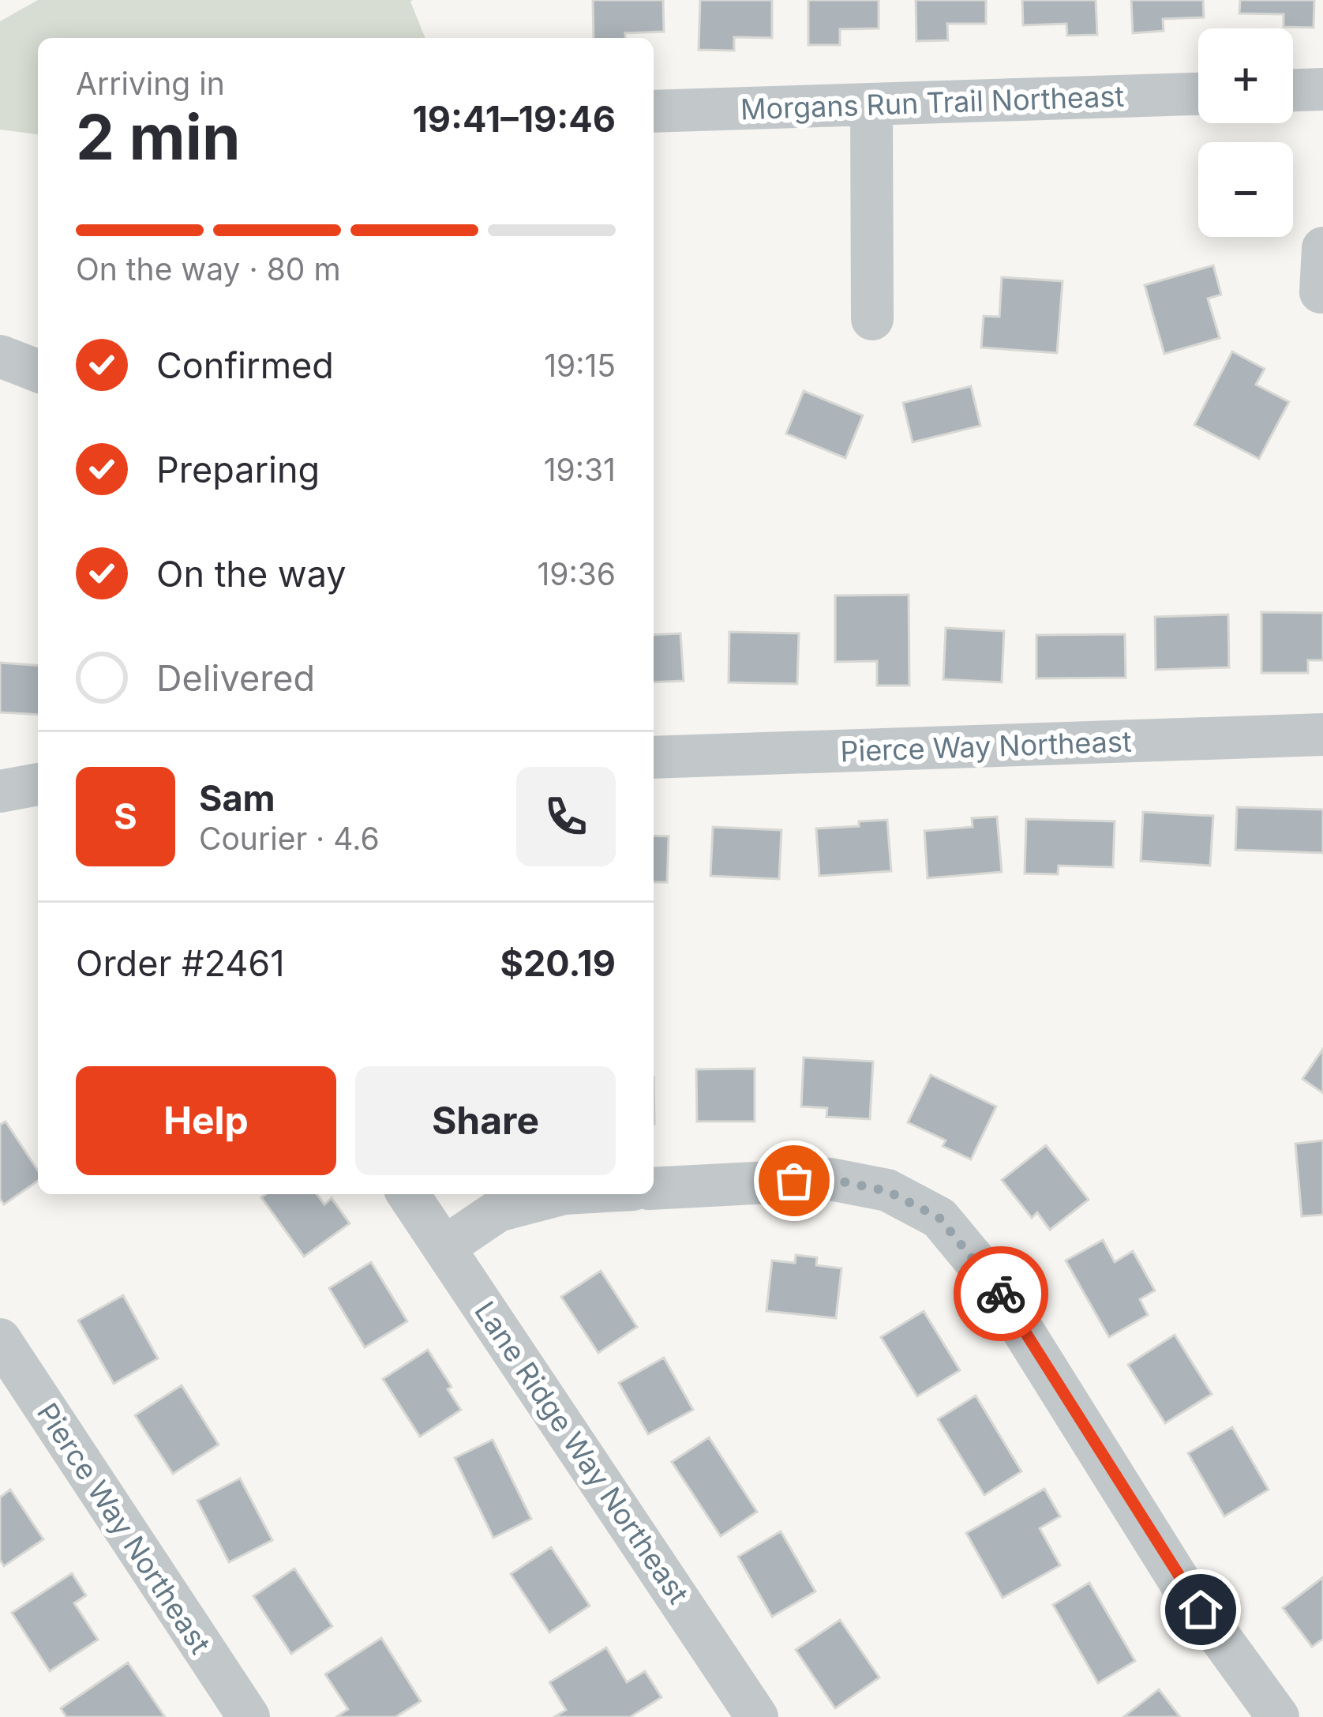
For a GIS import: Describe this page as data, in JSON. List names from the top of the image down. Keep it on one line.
{"streets":{"street":["Morgans Run Trail Northeast","Pierce Way Northeast","Lane Ridge Way Northeast"]},"page":{"map_buttons":["+","−"],"heading":["2 min","Arriving in","19:41–19:46"],"panel":["Sam","Courier · 4.6","Order #2461","$20.19"],"bar":"On the way · 80 m","list":[["Confirmed","19:15"],["Preparing","19:31"],["On the way","19:36"],"Delivered"],"round":"S","buttons":["Help","Share"]}}
